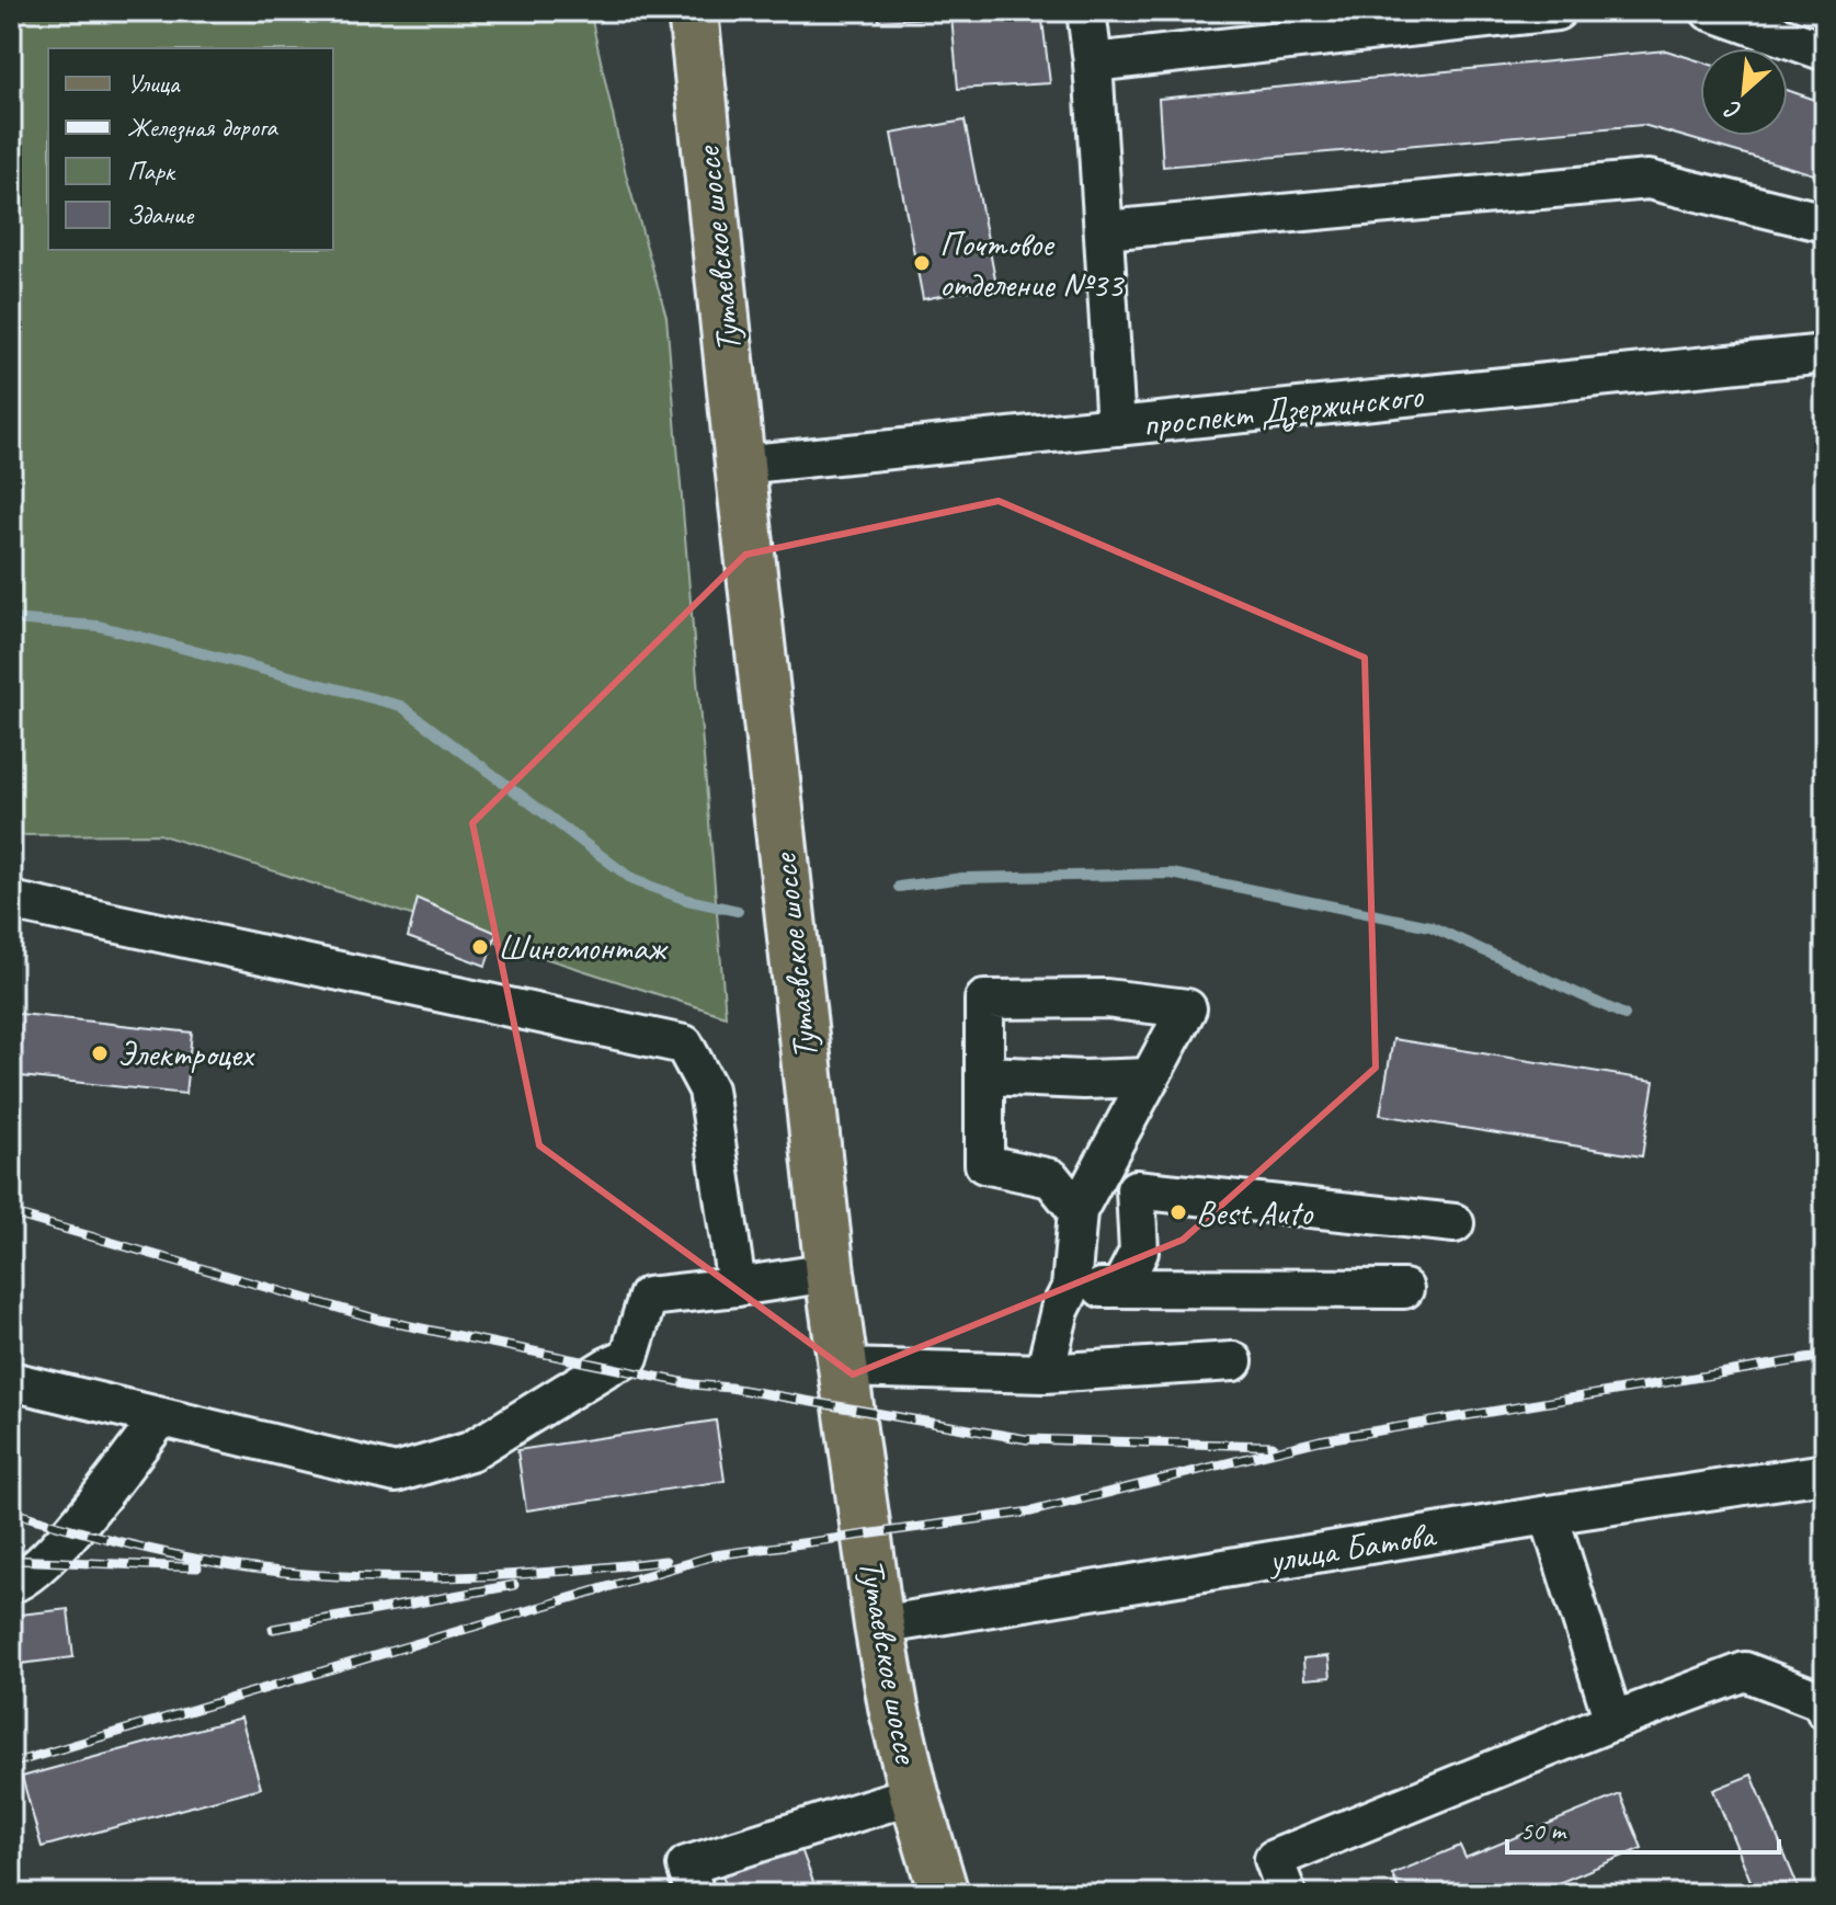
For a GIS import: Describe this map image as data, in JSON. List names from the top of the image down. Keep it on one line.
{"streets":{"main road":["Тутаевское шоссе"],"street":["проспект Дзержинского","улица Батова"]},"crossings":[["Тутаевское шоссе","проспект Дзержинского"],["Тутаевское шоссе","улица Батова"]],"places":["Почтовое отделение №33","Шиномонтаж","Электроцех","Best Auto"],"legend":["Улица","Железная дорога","Парк","Здание"],"scale_bar":"50 m","north":"bottom left"}
